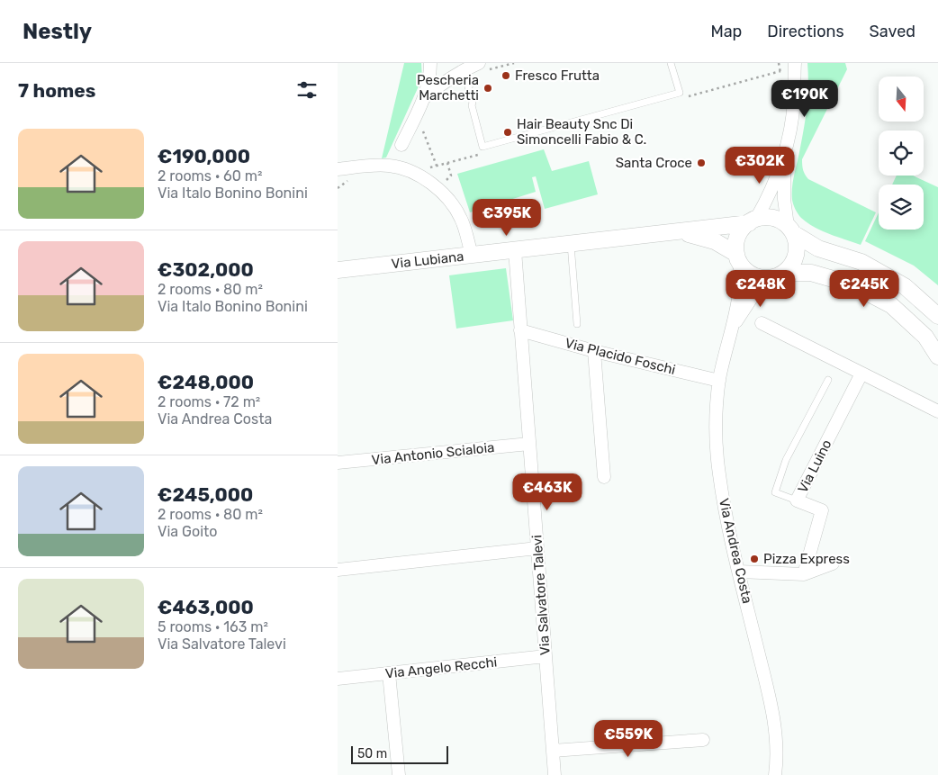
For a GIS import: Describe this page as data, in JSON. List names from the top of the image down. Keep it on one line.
{"streets":{"street":["Via Lubiana","Via Placido Foschi","Via Antonio Scialoia","Via Luino","Via Andrea Costa","Via Salvatore Talevi","Via Angelo Recchi"]},"crossings":[["Via Lubiana","Via Andrea Costa"],["Via Lubiana","Via Salvatore Talevi"],["Via Placido Foschi","Via Andrea Costa"],["Via Placido Foschi","Via Salvatore Talevi"],["Via Antonio Scialoia","Via Salvatore Talevi"],["Via Salvatore Talevi","Via Angelo Recchi"]],"places":["Fresco Frutta","Pescheria Marchetti","Hair Beauty Snc Di Simoncelli Fabio & C.","Santa Croce","Pizza Express"],"scale_bar":"50 m","north":"bottom","page":{"header":"Nestly","nav":["Map","Directions","Saved"],"heading":"7 homes","price":["€190K","€302K","€395K","€248K","€245K","€463K","€559K"],"list":[{"name":"€190,000","note":"2 rooms · 60 m² · Via Italo Bonino Bonini"},{"name":"€302,000","note":"2 rooms · 80 m² · Via Italo Bonino Bonini"},{"name":"€248,000","note":"2 rooms · 72 m² · Via Andrea Costa"},{"name":"€245,000","note":"2 rooms · 80 m² · Via Goito"},{"name":"€463,000","note":"5 rooms · 163 m² · Via Salvatore Talevi"}],"scale":"50 m"}}
